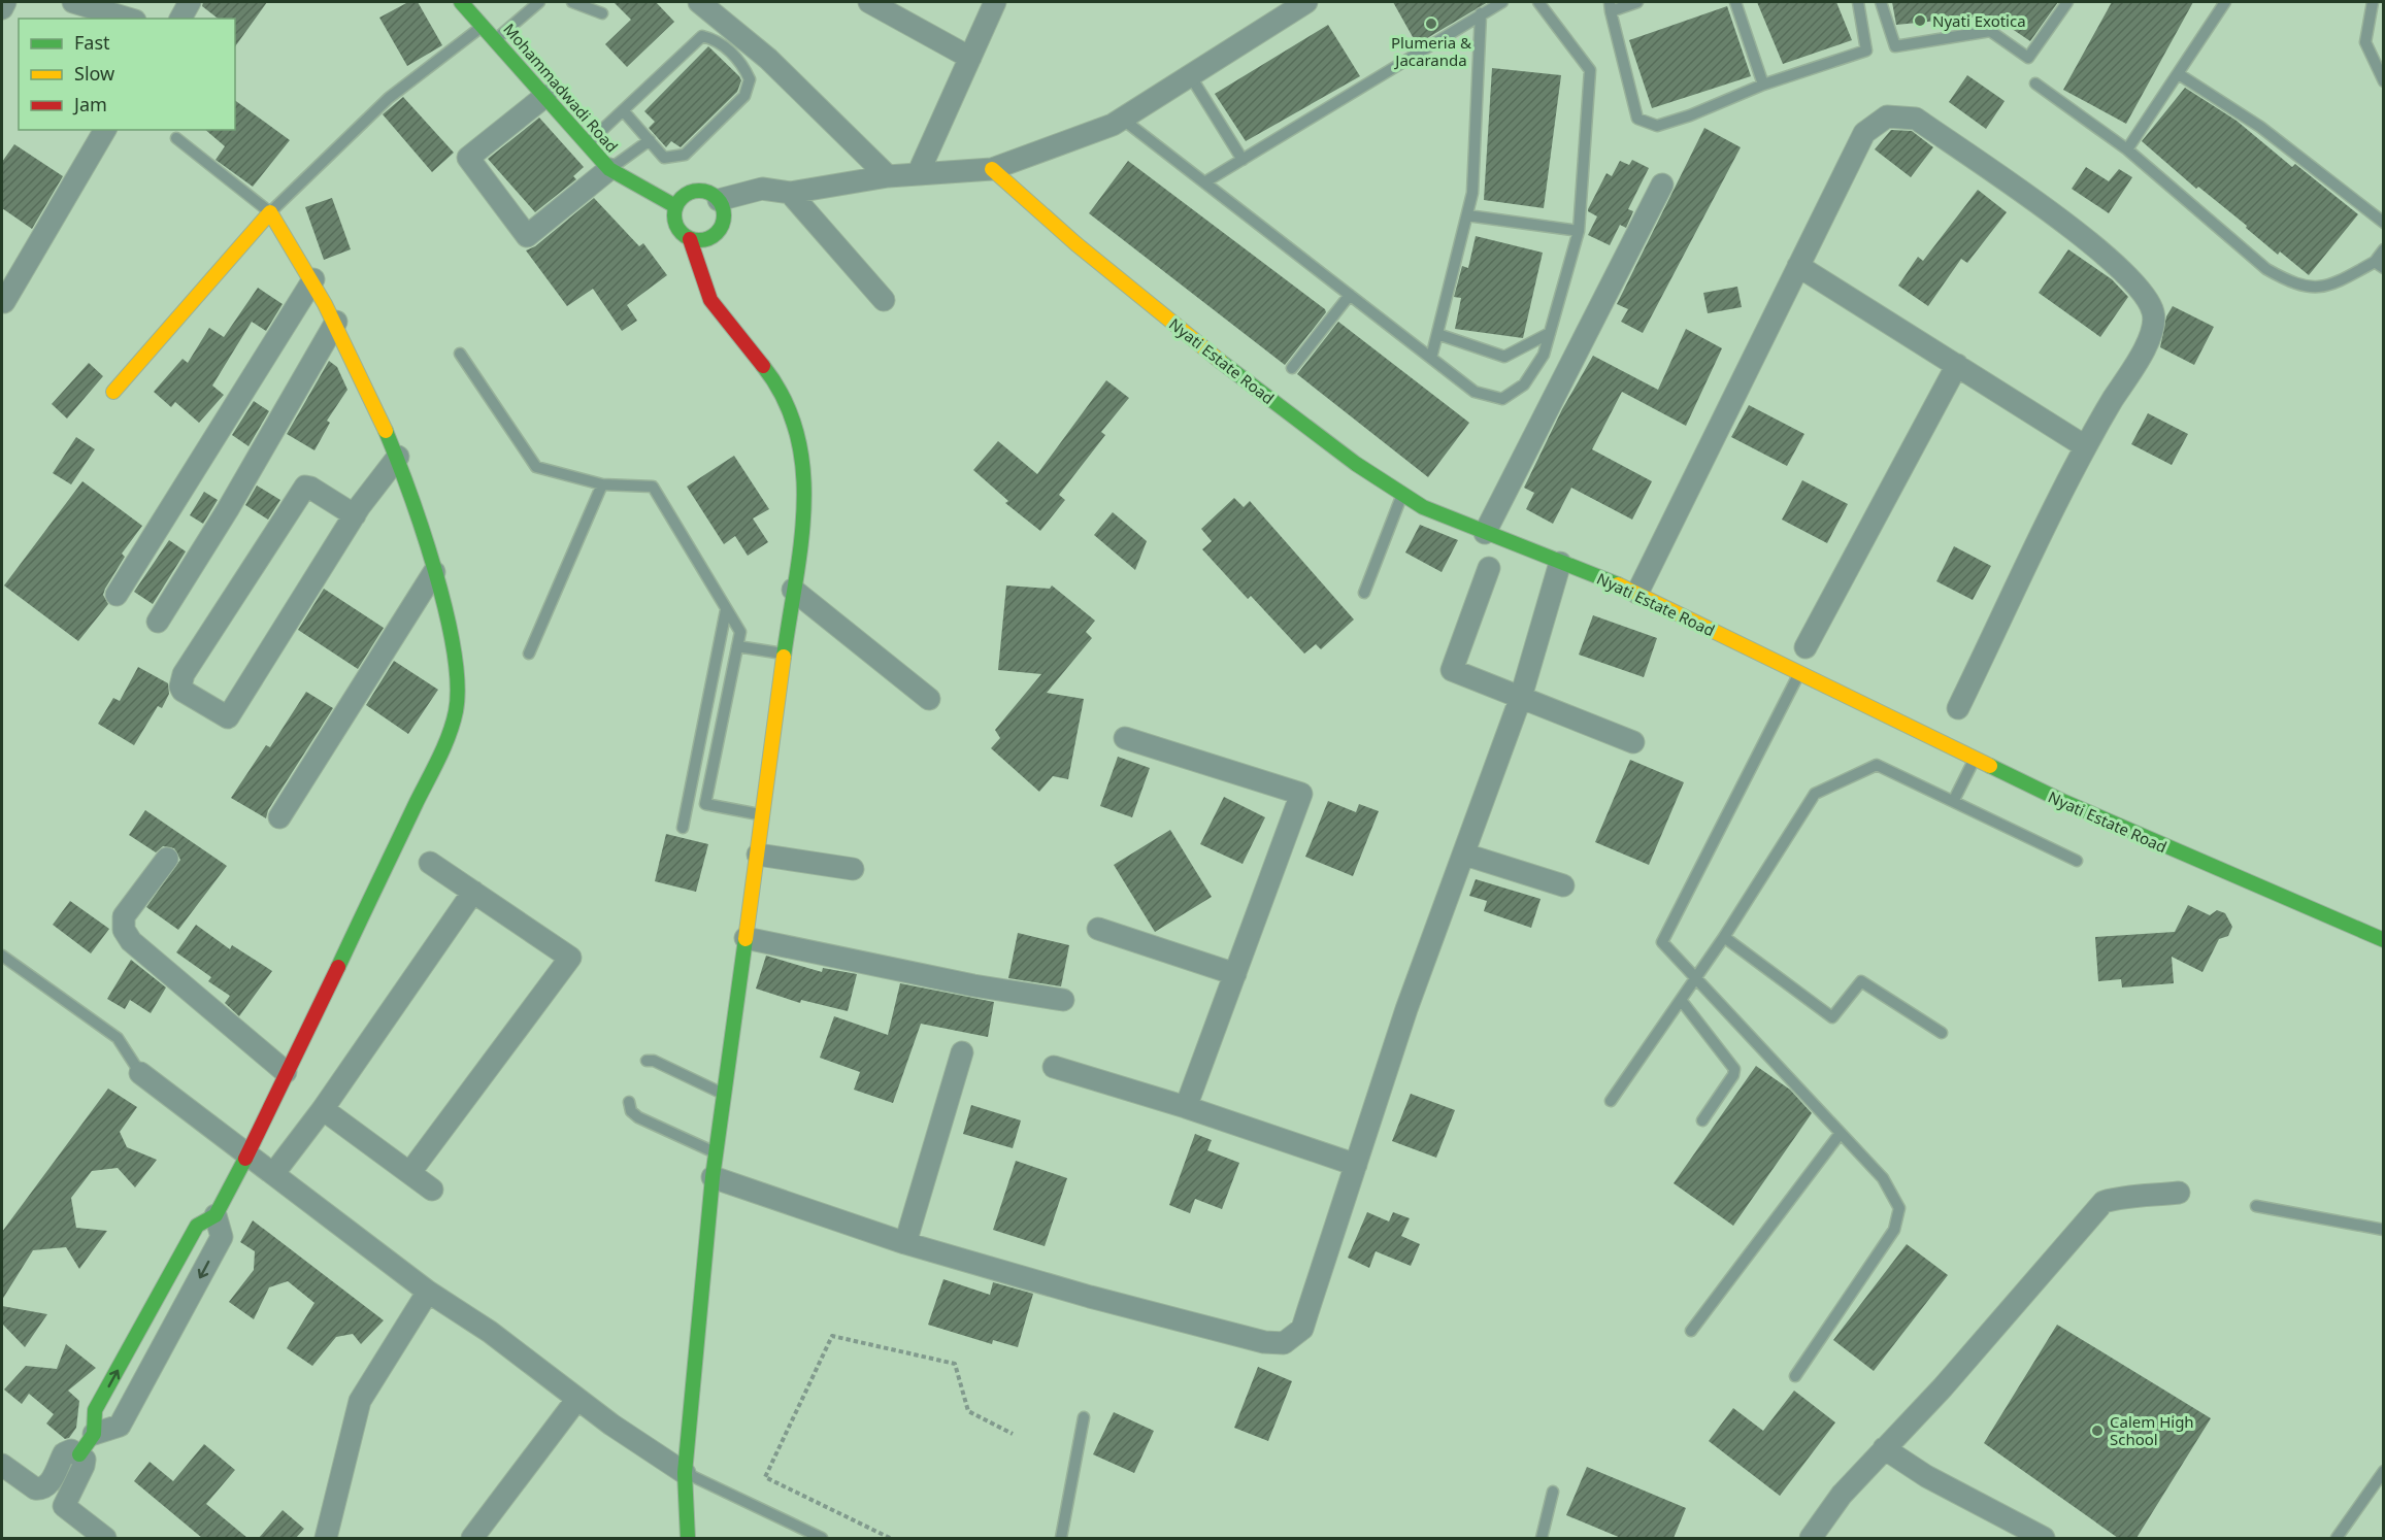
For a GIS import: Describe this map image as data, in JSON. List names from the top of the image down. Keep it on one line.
{"streets":{"street":["Mohammadwadi Road","Nyati Estate Road"]},"places":["Nyati Exotica","Plumeria & Jacaranda","Calem High School"],"legend":["Fast","Slow","Jam"]}
